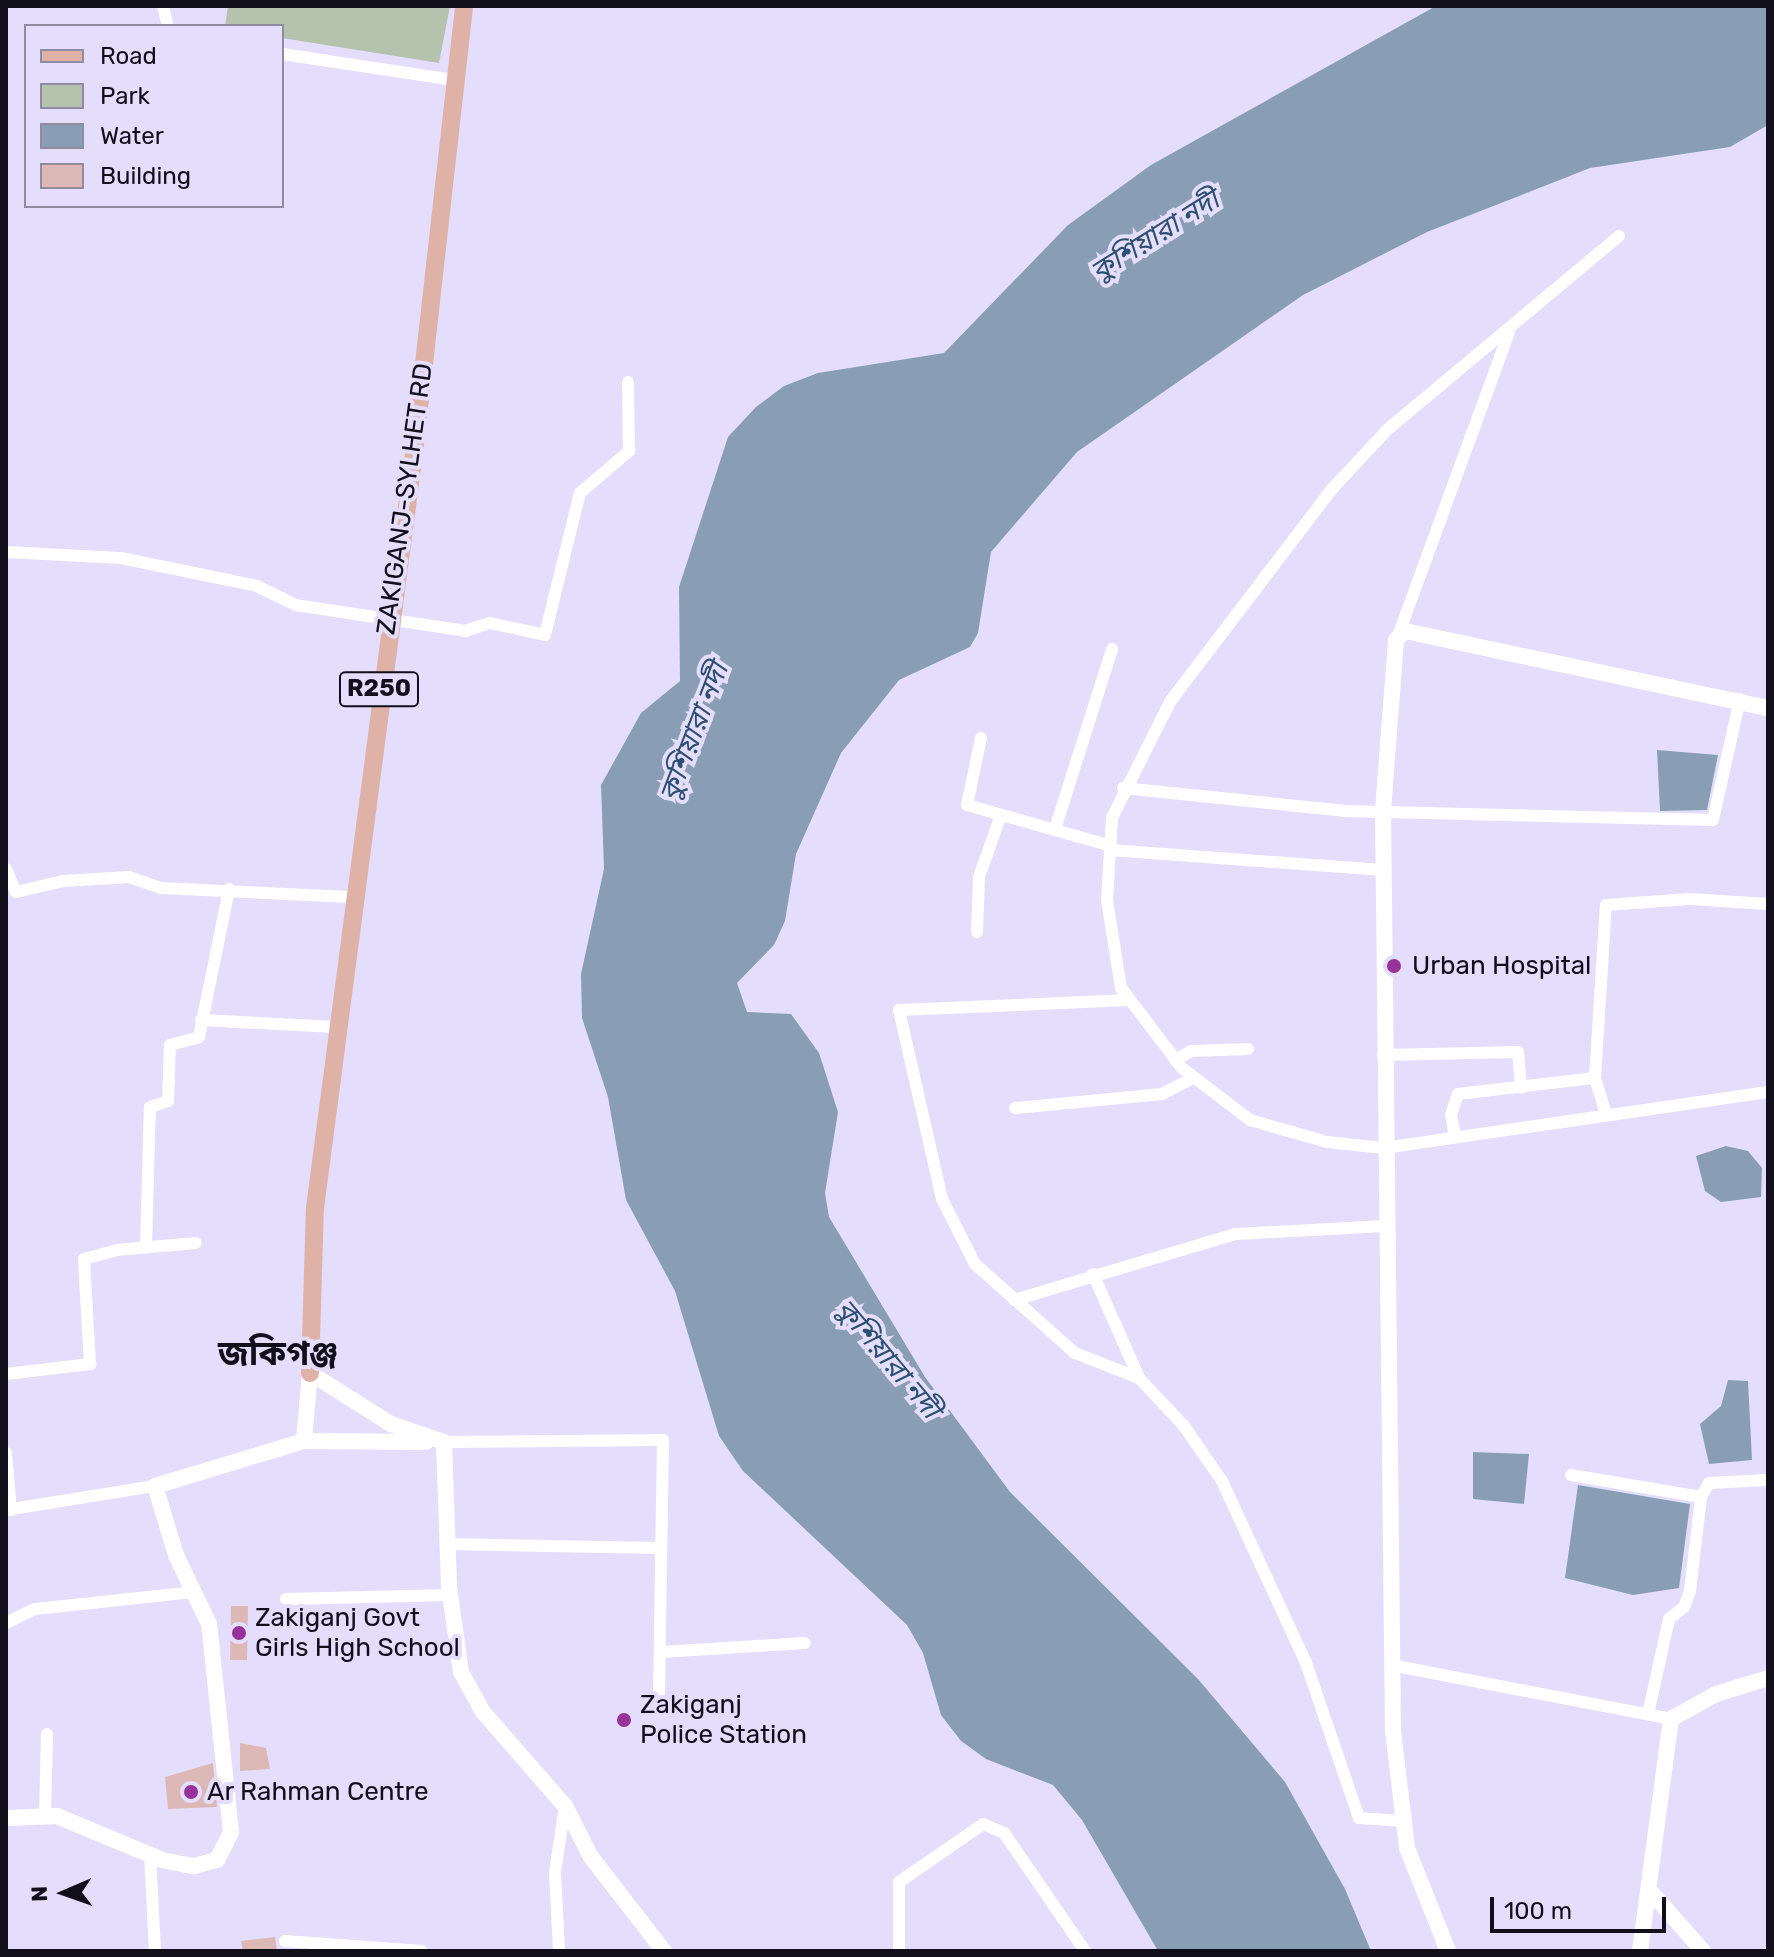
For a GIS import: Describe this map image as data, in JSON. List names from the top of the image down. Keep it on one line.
{"streets":{"main road":["ZAKIGANJ-SYLHET RD","R250"]},"districts":["জকিগঞ্জ"],"water":["কুশিয়ারা নদী"],"places":["Urban Hospital","Zakiganj Govt Girls High School","Zakiganj Police Station","Ar Rahman Centre"],"legend":["Road","Park","Water","Building"],"scale_bar":"100 m","north":"left"}
